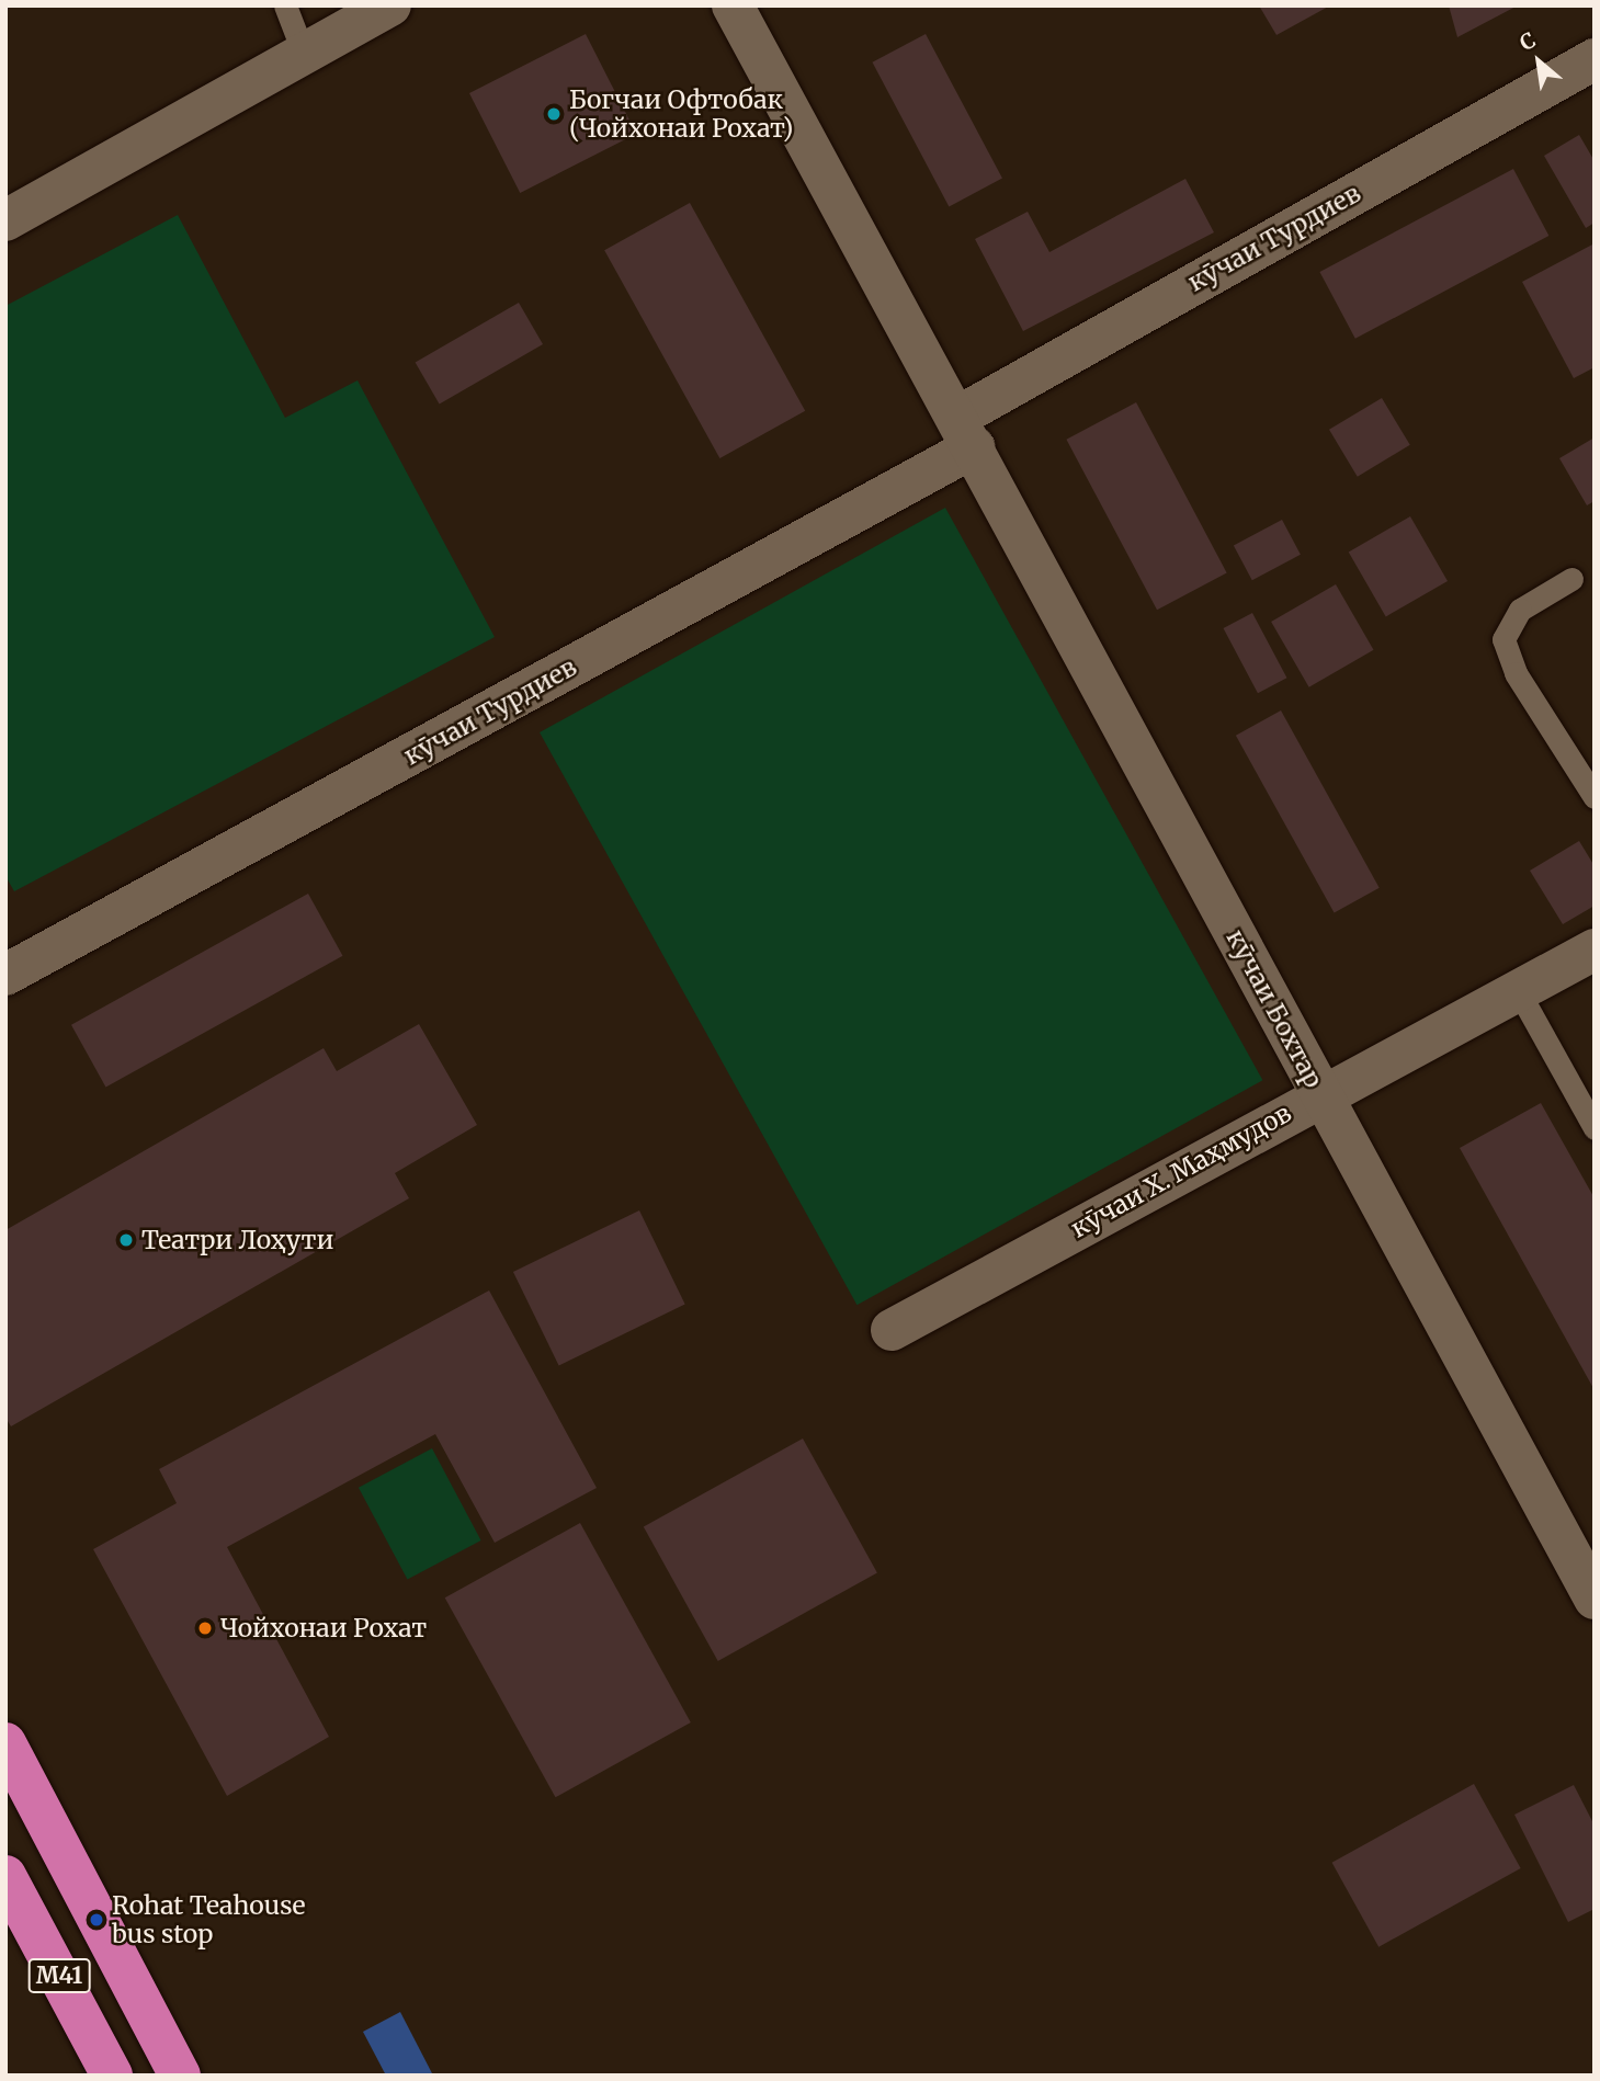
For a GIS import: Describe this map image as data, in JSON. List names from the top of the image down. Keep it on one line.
{"streets":{"highway":["M41"],"street":["кӯчаи Турдиев","кӯчаи Бохтар","кӯчаи Х. Маҳмудов"]},"crossings":[["кӯчаи Турдиев","кӯчаи Бохтар"],["кӯчаи Бохтар","кӯчаи Х. Маҳмудов"]],"places":["Богчаи Офтобак (Чойхонаи Рохат)","Театри Лоҳути","Чойхонаи Рохат","Rohat Teahouse bus stop"],"north":"top left"}
